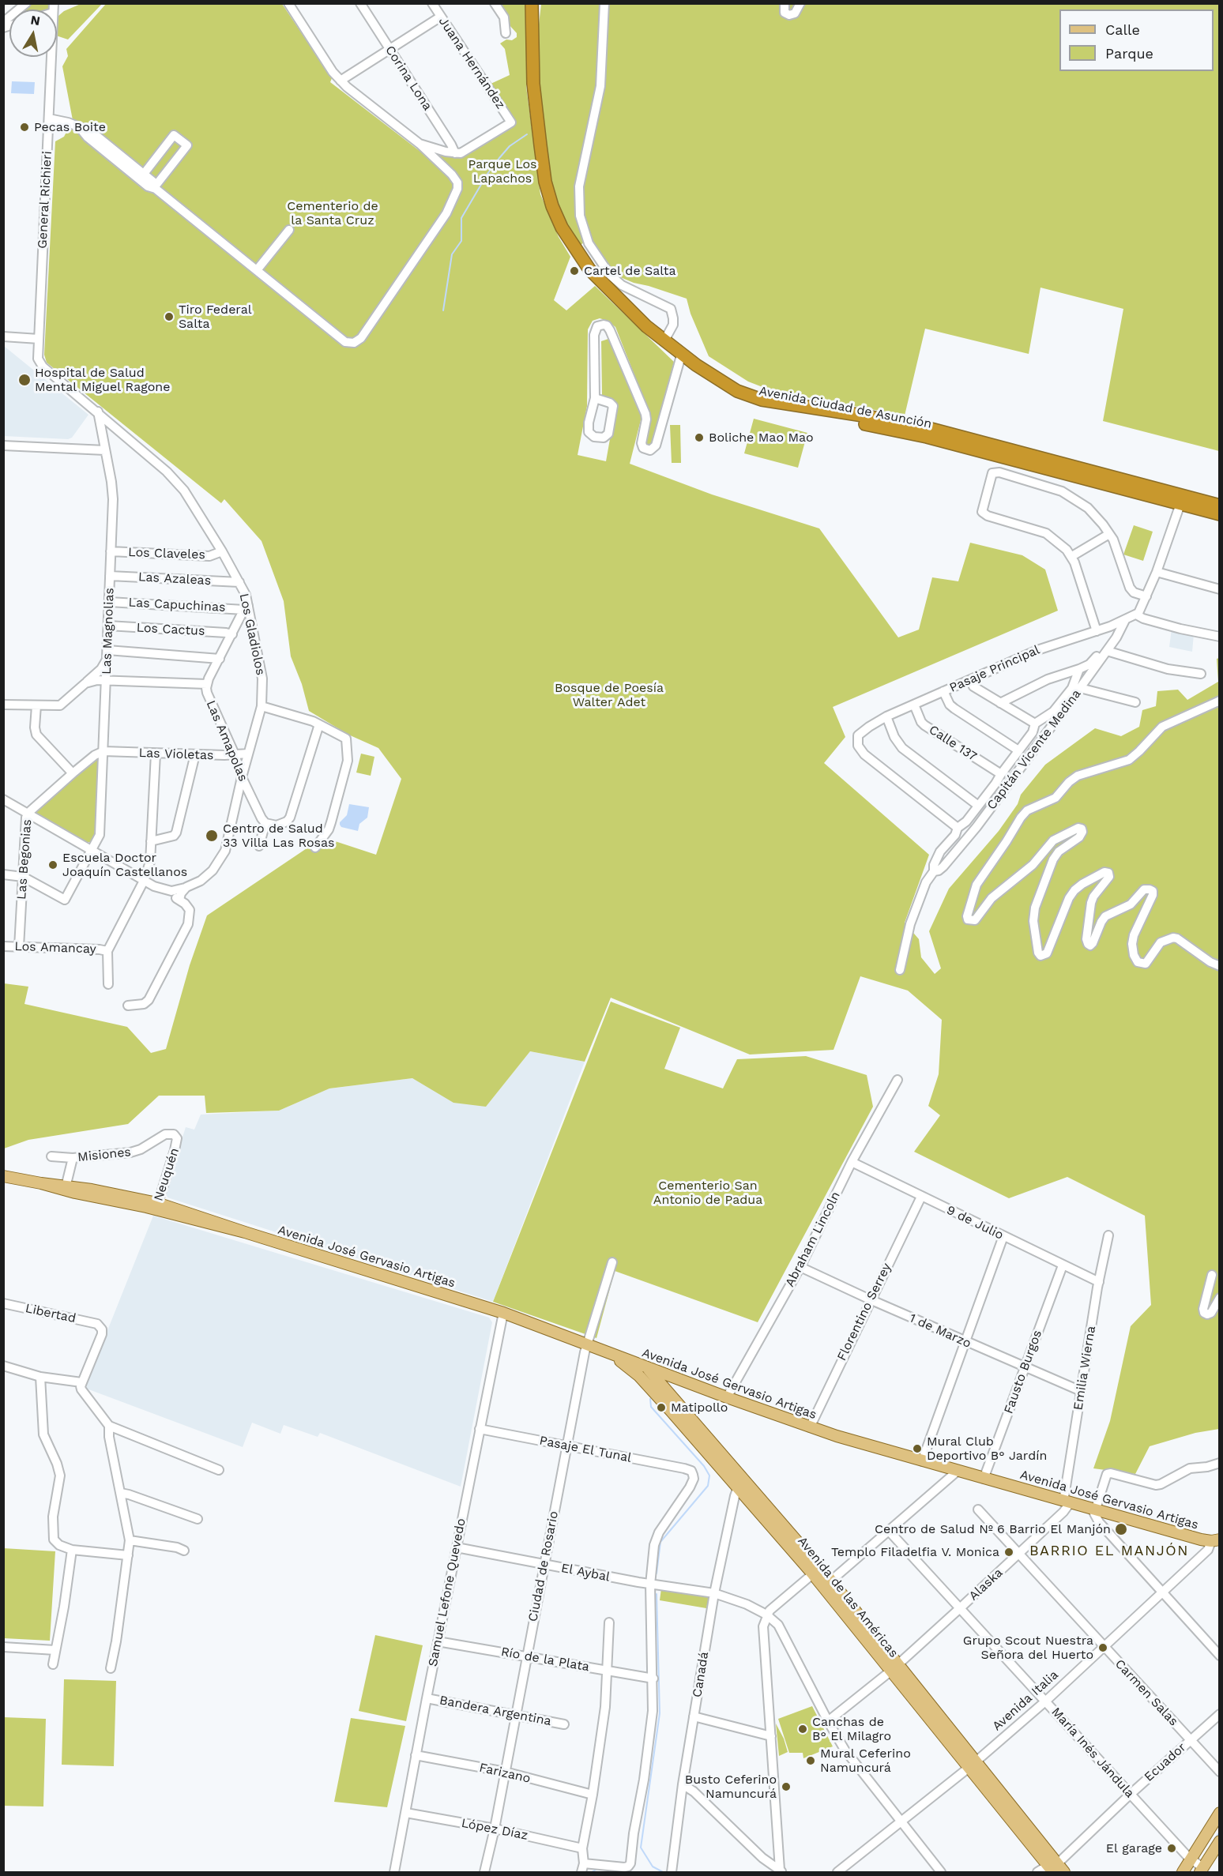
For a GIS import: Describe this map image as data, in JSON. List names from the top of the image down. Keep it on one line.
{"streets":{"highway":["Avenida Ciudad de Asunción"],"main road":["Avenida José Gervasio Artigas","Avenida de las Américas"],"street":["Juana Hernández","Corina Lona","General Richieri","Los Claveles","Las Azaleas","Las Capuchinas","Los Cactus","Las Magnolias","Los Gladiolos","Pasaje Principal","Las Amapolas","Calle 137","Capitán Vicente Medina","Las Violetas","Las Begonias","Los Amancay","Misiones","Neuquén","9 de Julio","Abraham Lincoln","Florentino Serrey","Libertad","1 de Marzo","Emilia Wierna","Fausto Burgos","Pasaje El Tunal","Ciudad de Rosario","El Aybal","Alaska","Samuel Lefone Quevedo","Río de la Plata","Canadá","Carmen Salas","Avenida Italia","Bandera Argentina","María Inés Jándula","Ecuador","Farizano","López Díaz"]},"crossings":[["Juana Hernández","Corina Lona"],["General Richieri","Los Gladiolos"],["Los Claveles","Las Magnolias"],["Los Claveles","Los Gladiolos"],["Las Azaleas","Las Magnolias"],["Las Azaleas","Los Gladiolos"],["Las Capuchinas","Las Magnolias"],["Las Capuchinas","Los Gladiolos"],["Los Cactus","Las Magnolias"],["Las Magnolias","Los Gladiolos"],["Las Magnolias","Las Violetas"],["Las Magnolias","Las Begonias"],["Los Gladiolos","Las Amapolas"],["Los Gladiolos","Las Violetas"],["Pasaje Principal","Calle 137"],["Pasaje Principal","Capitán Vicente Medina"],["Las Amapolas","Las Violetas"],["Calle 137","Capitán Vicente Medina"],["Las Violetas","Las Begonias"],["Las Begonias","Los Amancay"],["Misiones","Neuquén"],["Neuquén","Avenida José Gervasio Artigas"],["9 de Julio","Abraham Lincoln"],["9 de Julio","Florentino Serrey"],["9 de Julio","Emilia Wierna"],["9 de Julio","Fausto Burgos"],["Abraham Lincoln","Avenida José Gervasio Artigas"],["Abraham Lincoln","1 de Marzo"],["Avenida José Gervasio Artigas","Florentino Serrey"],["Avenida José Gervasio Artigas","Emilia Wierna"],["Avenida José Gervasio Artigas","Fausto Burgos"],["Avenida José Gervasio Artigas","Ciudad de Rosario"],["Avenida José Gervasio Artigas","Alaska"],["Avenida José Gervasio Artigas","Samuel Lefone Quevedo"],["Avenida José Gervasio Artigas","Avenida de las Américas"],["Avenida José Gervasio Artigas","Avenida Italia"],["Florentino Serrey","1 de Marzo"],["1 de Marzo","Emilia Wierna"],["1 de Marzo","Fausto Burgos"],["Emilia Wierna","Alaska"],["Pasaje El Tunal","Ciudad de Rosario"],["Pasaje El Tunal","El Aybal"],["Pasaje El Tunal","Samuel Lefone Quevedo"],["Ciudad de Rosario","El Aybal"],["Ciudad de Rosario","Río de la Plata"],["Ciudad de Rosario","Bandera Argentina"],["Ciudad de Rosario","Farizano"],["Ciudad de Rosario","López Díaz"],["El Aybal","Samuel Lefone Quevedo"],["El Aybal","Canadá"],["Alaska","Avenida de las Américas"],["Alaska","Carmen Salas"],["Alaska","María Inés Jándula"],["Samuel Lefone Quevedo","Río de la Plata"],["Samuel Lefone Quevedo","Bandera Argentina"],["Samuel Lefone Quevedo","Farizano"],["Samuel Lefone Quevedo","López Díaz"],["Avenida de las Américas","Canadá"],["Avenida de las Américas","Avenida Italia"],["Avenida de las Américas","Ecuador"],["Carmen Salas","Avenida Italia"],["Carmen Salas","Ecuador"],["Avenida Italia","María Inés Jándula"],["María Inés Jándula","Ecuador"]],"districts":["BARRIO EL MANJÓN"],"parks":["Parque Los Lapachos","Cementerio de la Santa Cruz","Bosque de Poesía Walter Adet","Cementerio San Antonio de Padua"],"places":["Pecas Boite","Cartel de Salta","Tiro Federal Salta","Hospital de Salud Mental Miguel Ragone","Boliche Mao Mao","Centro de Salud 33 Villa Las Rosas","Escuela Doctor Joaquín Castellanos","Matipollo","Mural Club Deportivo B° Jardín","Centro de Salud Nº 6 Barrio El Manjón","Templo Filadelfia V. Monica","Grupo Scout Nuestra Señora del Huerto","Canchas de B° El Milagro","Mural Ceferino Namuncurá","Busto Ceferino Namuncurá","El garage"],"legend":["Calle","Parque"],"north":"top"}
